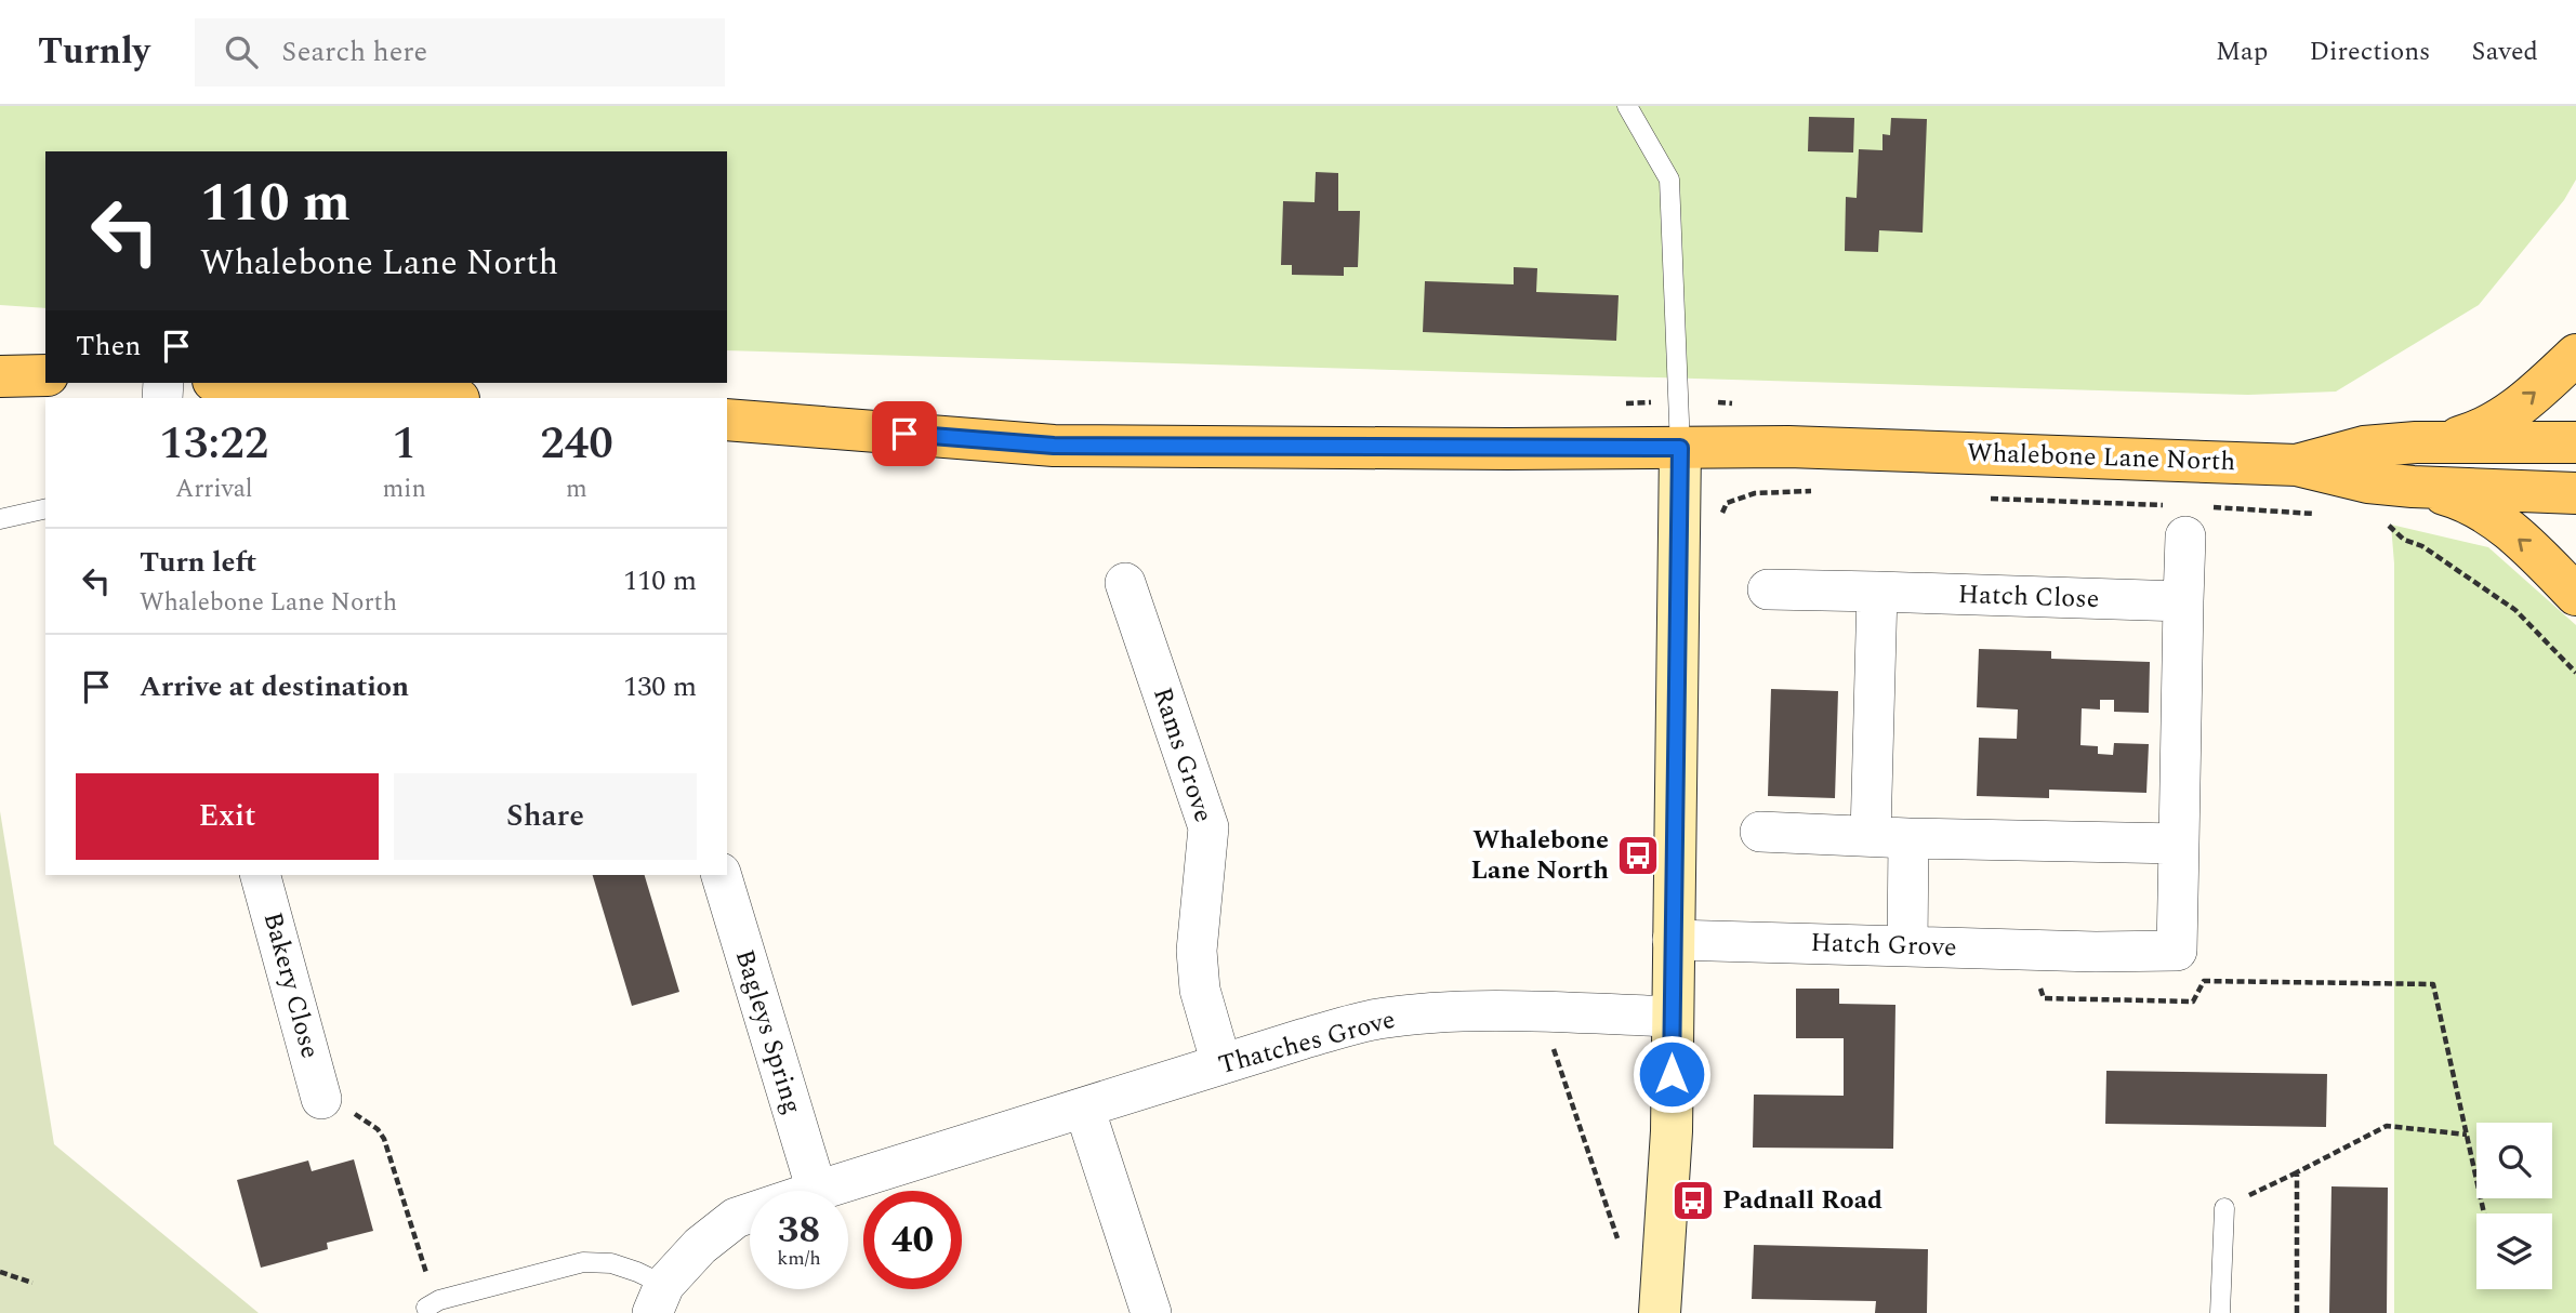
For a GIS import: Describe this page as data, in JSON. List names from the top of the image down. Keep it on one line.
{"streets":{"main road":["Whalebone Lane North"],"street":["Hatch Close","Rams Grove","Hatch Grove","Bakery Close","Bagleys Spring","Thatches Grove"]},"crossings":[["Rams Grove","Thatches Grove"],["Bagleys Spring","Thatches Grove"]],"places":{"bus stop":["Whalebone Lane North","Padnall Road"]},"page":{"header":"Turnly","search":"Search here","nav":["Map","Directions","Saved"],"turn":["110 m","Whalebone Lane North"],"then":"Then","eta":["13:22","Arrival","1","min","240","m"],"list":[{"name":"Turn left","note":"Whalebone Lane North","value":"110 m"},{"name":"Arrive at destination","value":"130 m"}],"buttons":["Exit","Share"],"speed":"38 km/h","limit":"40"}}
